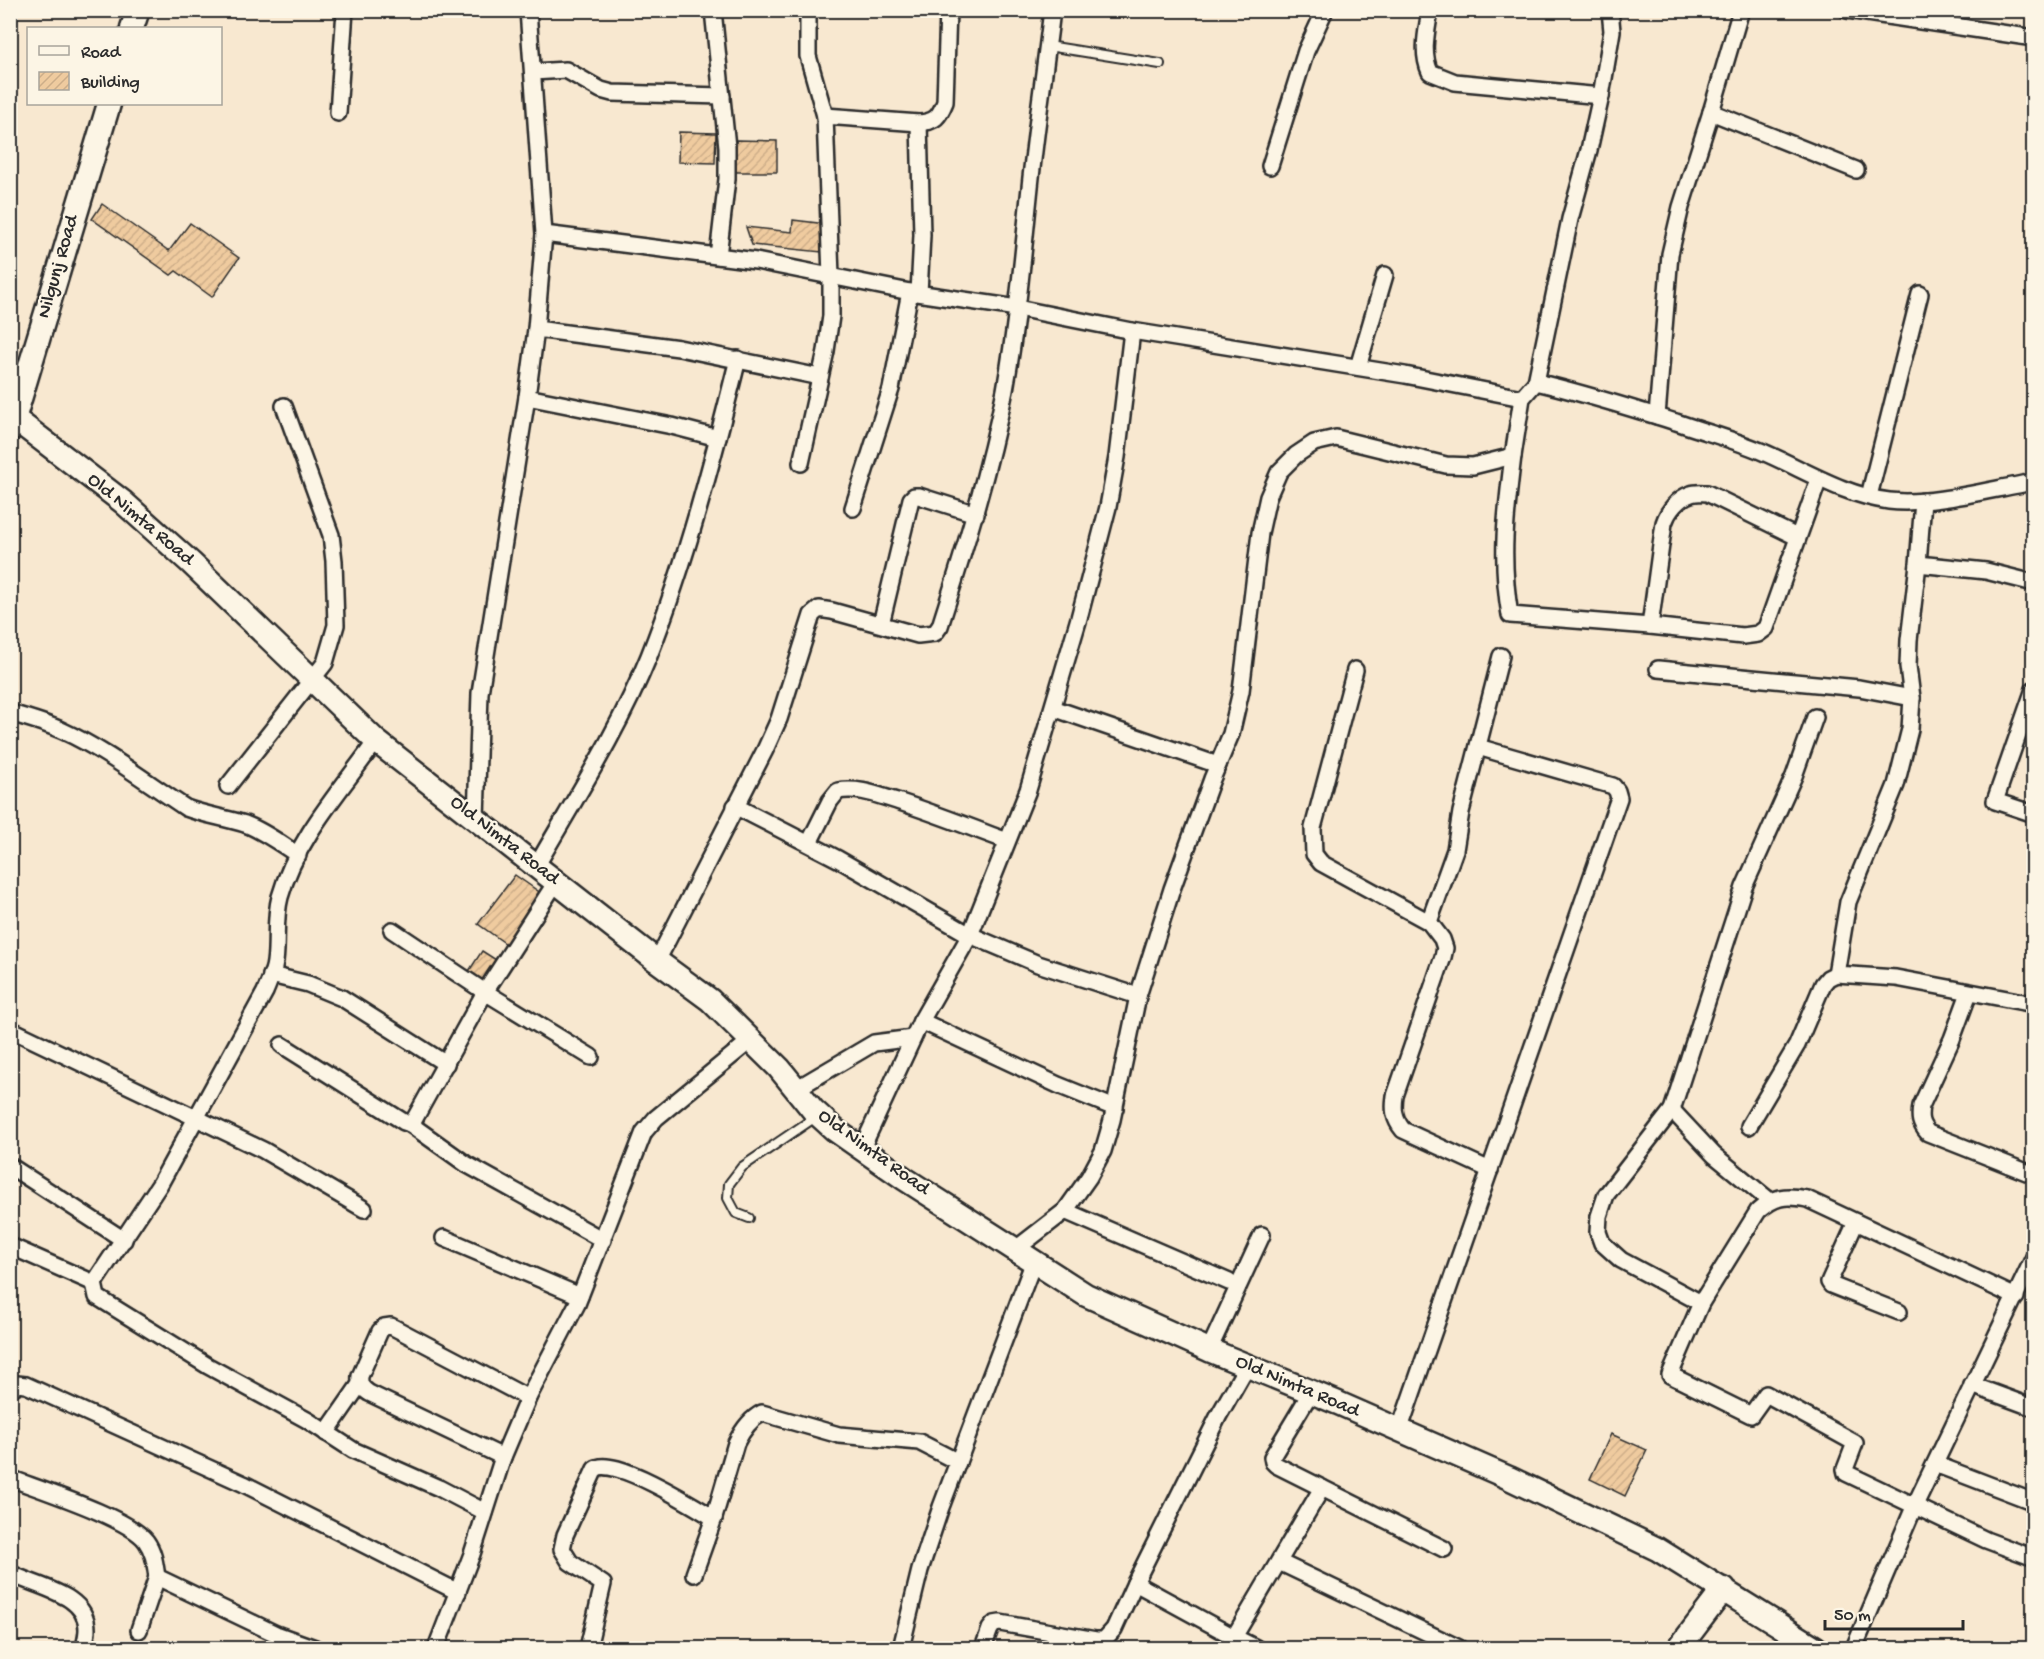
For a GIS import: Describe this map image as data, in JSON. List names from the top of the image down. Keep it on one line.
{"streets":{"street":["Nilgunj Road","Old Nimta Road"]},"crossings":[["Nilgunj Road","Old Nimta Road"]],"legend":["Road","Building"],"scale_bar":"50 m"}
